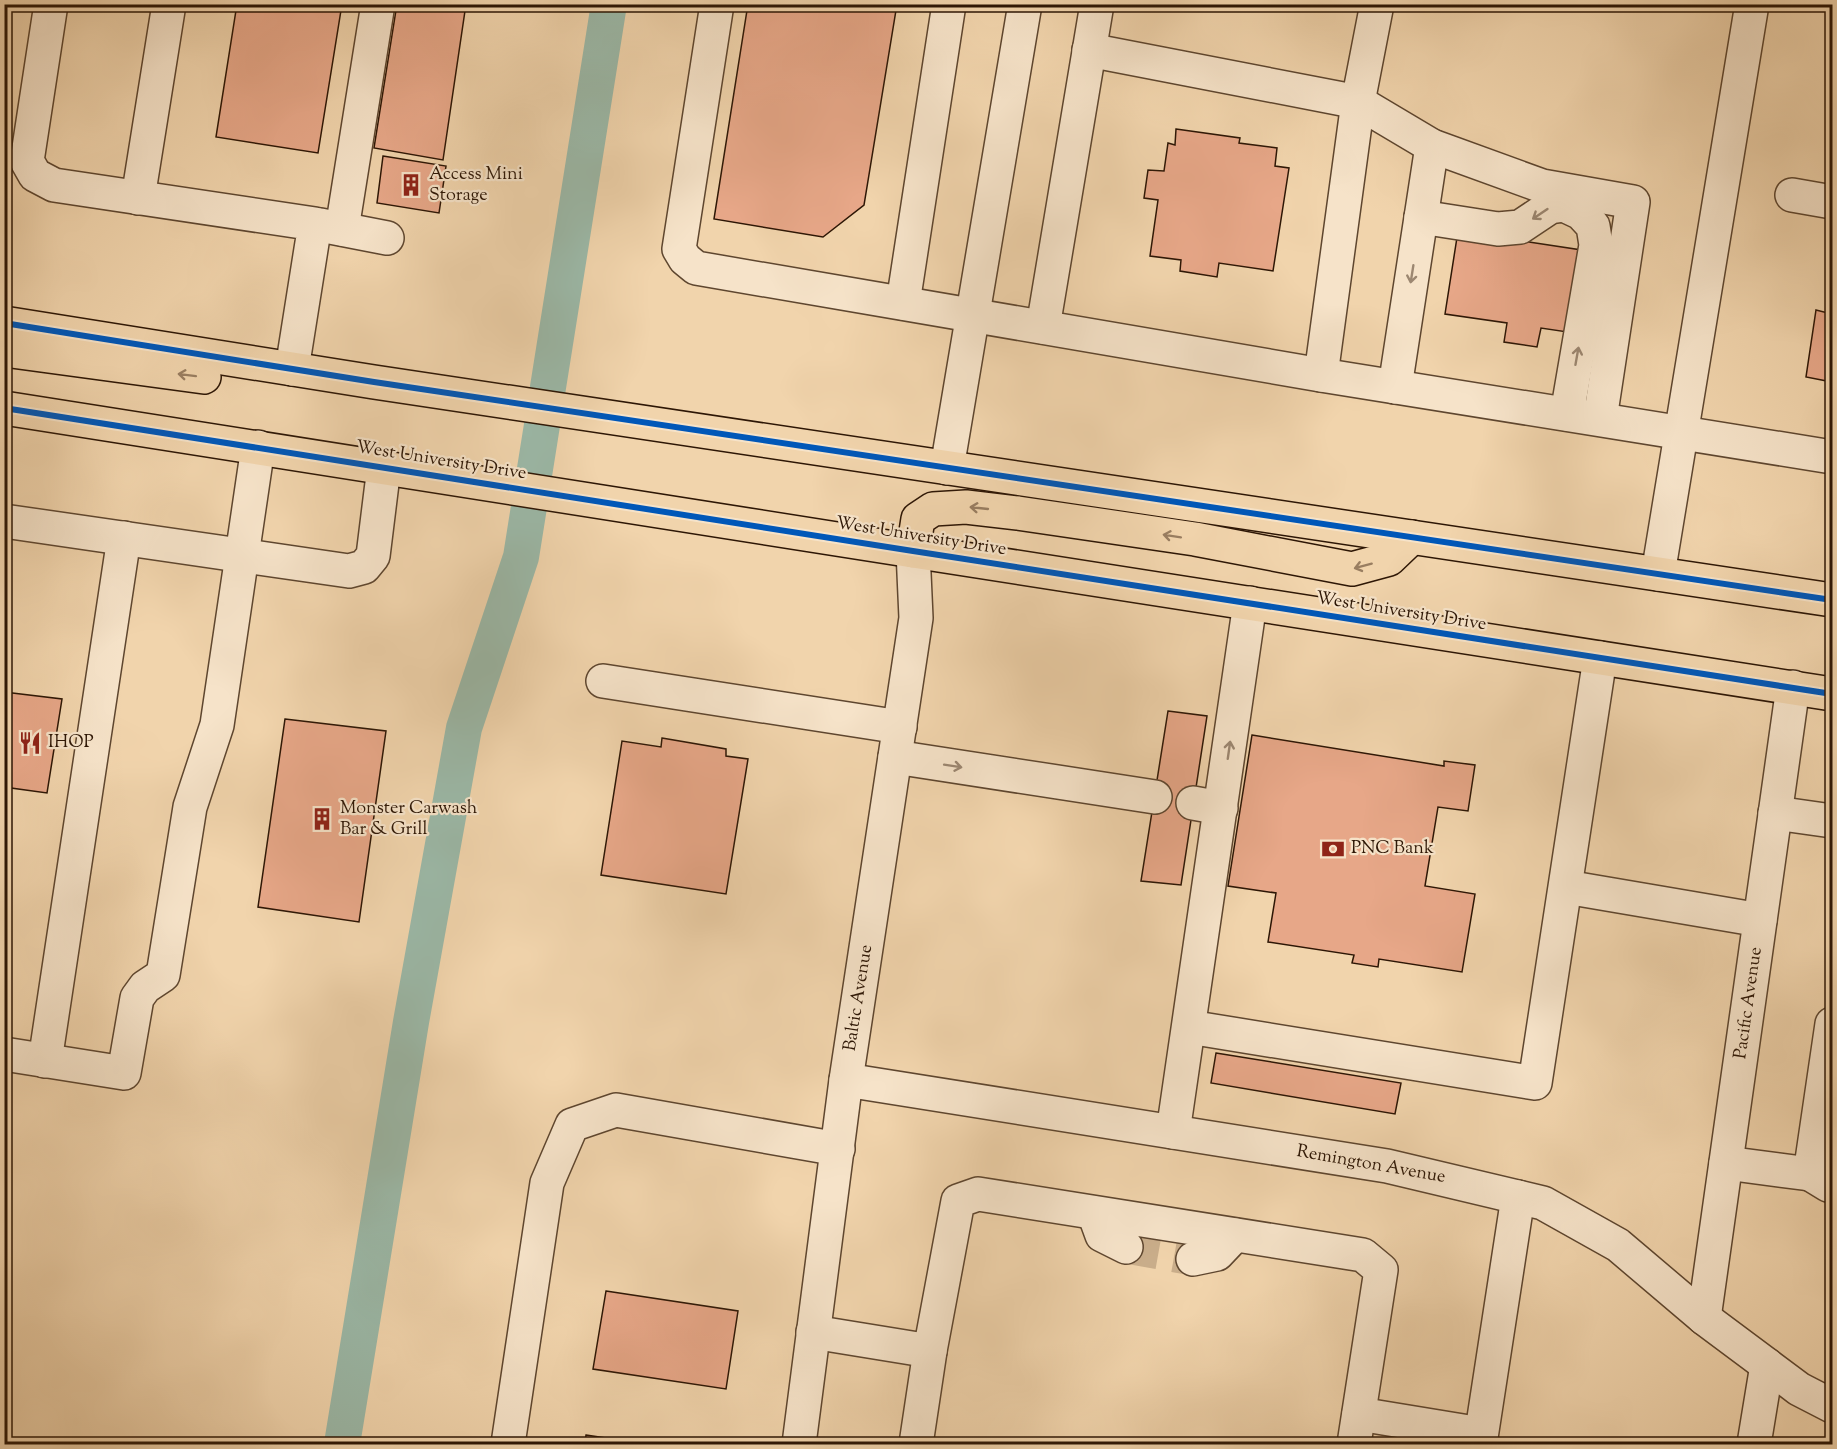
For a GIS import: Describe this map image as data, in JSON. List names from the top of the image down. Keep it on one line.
{"streets":{"main road":["West University Drive"],"street":["Baltic Avenue","Pacific Avenue","Remington Avenue"]},"crossings":[["West University Drive","Baltic Avenue"],["West University Drive","Pacific Avenue"],["Baltic Avenue","Remington Avenue"],["Pacific Avenue","Remington Avenue"]],"places":{"building":["Access Mini Storage","Monster Carwash Bar & Grill"],"restaurant":["IHOP"],"bank":["PNC Bank"]}}
